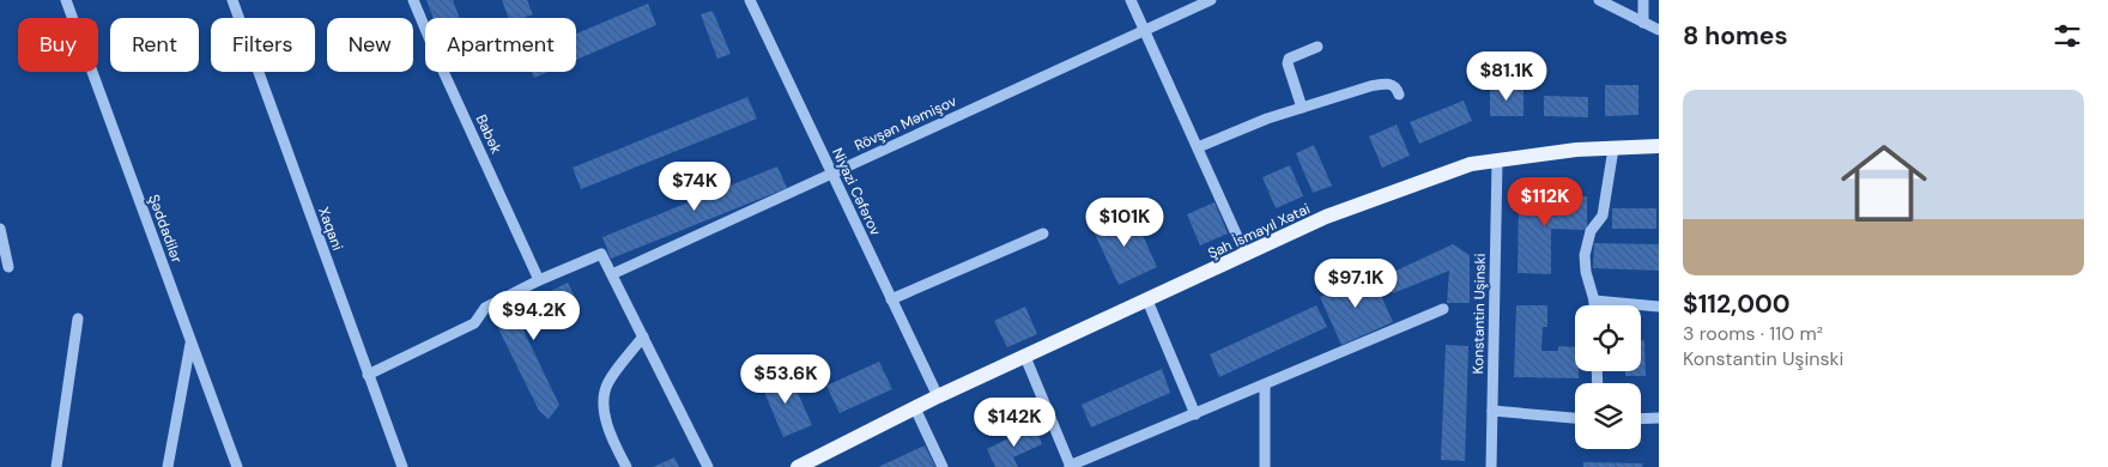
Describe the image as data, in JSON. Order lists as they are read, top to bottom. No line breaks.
{"streets":{"main road":["Şah İsmayıl Xətai"],"street":["Rövşən Məmişov","Babək","Niyazi Cəfərov","Şəddadilər","Xaqani","Konstantin Uşinski"]},"crossings":[["Rövşən Məmişov","Niyazi Cəfərov"],["Niyazi Cəfərov","Şah İsmayıl Xətai"],["Şah İsmayıl Xətai","Konstantin Uşinski"]],"page":{"heading":"8 homes","chip":["Buy","Rent","Filters","New","Apartment"],"price":["$81.1K","$74K","$112K","$101K","$97.1K","$94.2K","$53.6K","$142K"],"list":[{"name":"$112,000","note":"3 rooms · 110 m² · Konstantin Uşinski"}]}}
